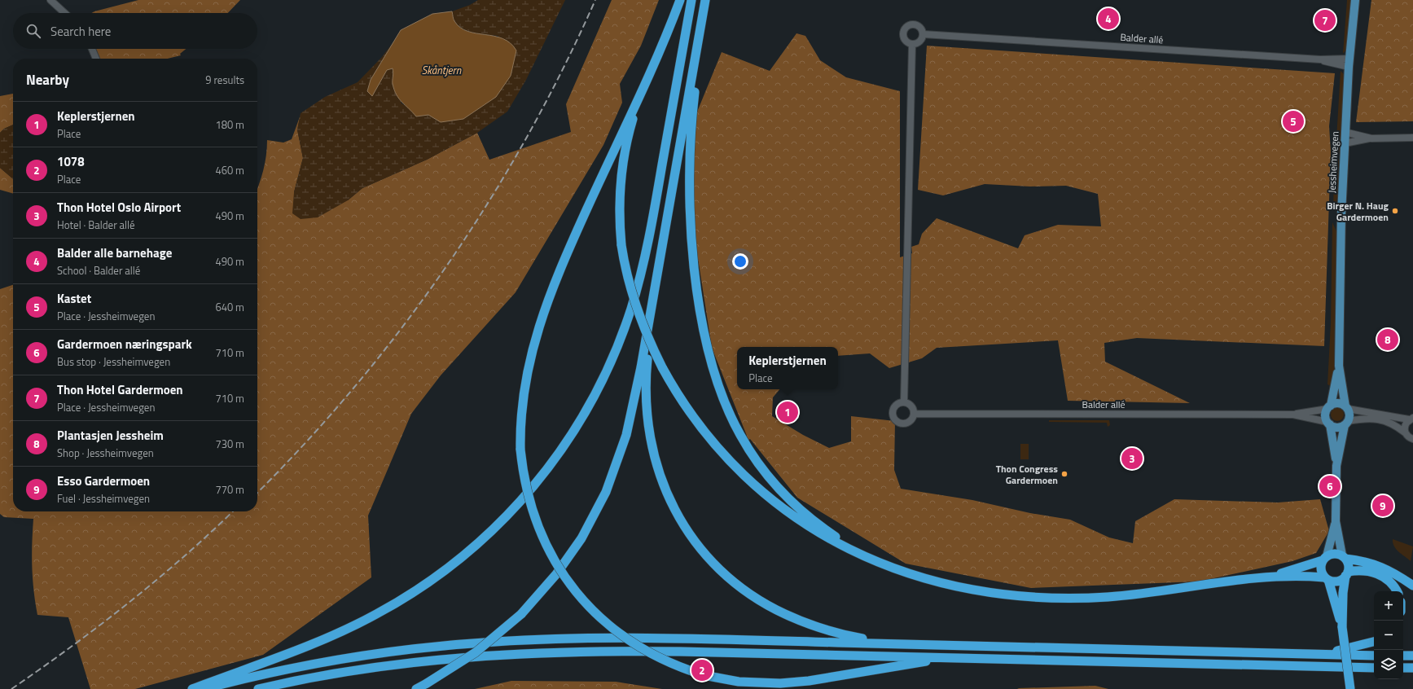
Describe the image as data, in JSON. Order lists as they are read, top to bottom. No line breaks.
{"streets":{"main road":["Jessheimvegen"],"street":["Balder allé"]},"crossings":[["Balder allé","Jessheimvegen"]],"water":["Skåntjern"],"places":["Birger N. Haug Gardermoen","Thon Congress Gardermoen"],"page":{"pins":["4","7","5","8","1","3","6","9","2"],"search":"Search here","heading":["Nearby","9 results"],"list":[{"mark":"1","name":"Keplerstjernen","note":"Place","value":"180 m"},{"mark":"2","name":"1078","note":"Place","value":"460 m"},{"mark":"3","name":"Thon Hotel Oslo Airport","note":"Hotel · Balder allé","value":"490 m"},{"mark":"4","name":"Balder alle barnehage","note":"School · Balder allé","value":"490 m"},{"mark":"5","name":"Kastet","note":"Place · Jessheimvegen","value":"640 m"},{"mark":"6","name":"Gardermoen næringspark","note":"Bus stop · Jessheimvegen","value":"710 m"},{"mark":"7","name":"Thon Hotel Gardermoen","note":"Place · Jessheimvegen","value":"710 m"},{"mark":"8","name":"Plantasjen Jessheim","note":"Shop · Jessheimvegen","value":"730 m"},{"mark":"9","name":"Esso Gardermoen","note":"Fuel · Jessheimvegen","value":"770 m"}],"popup":["Keplerstjernen","Place"],"map_buttons":["+","−"]}}
